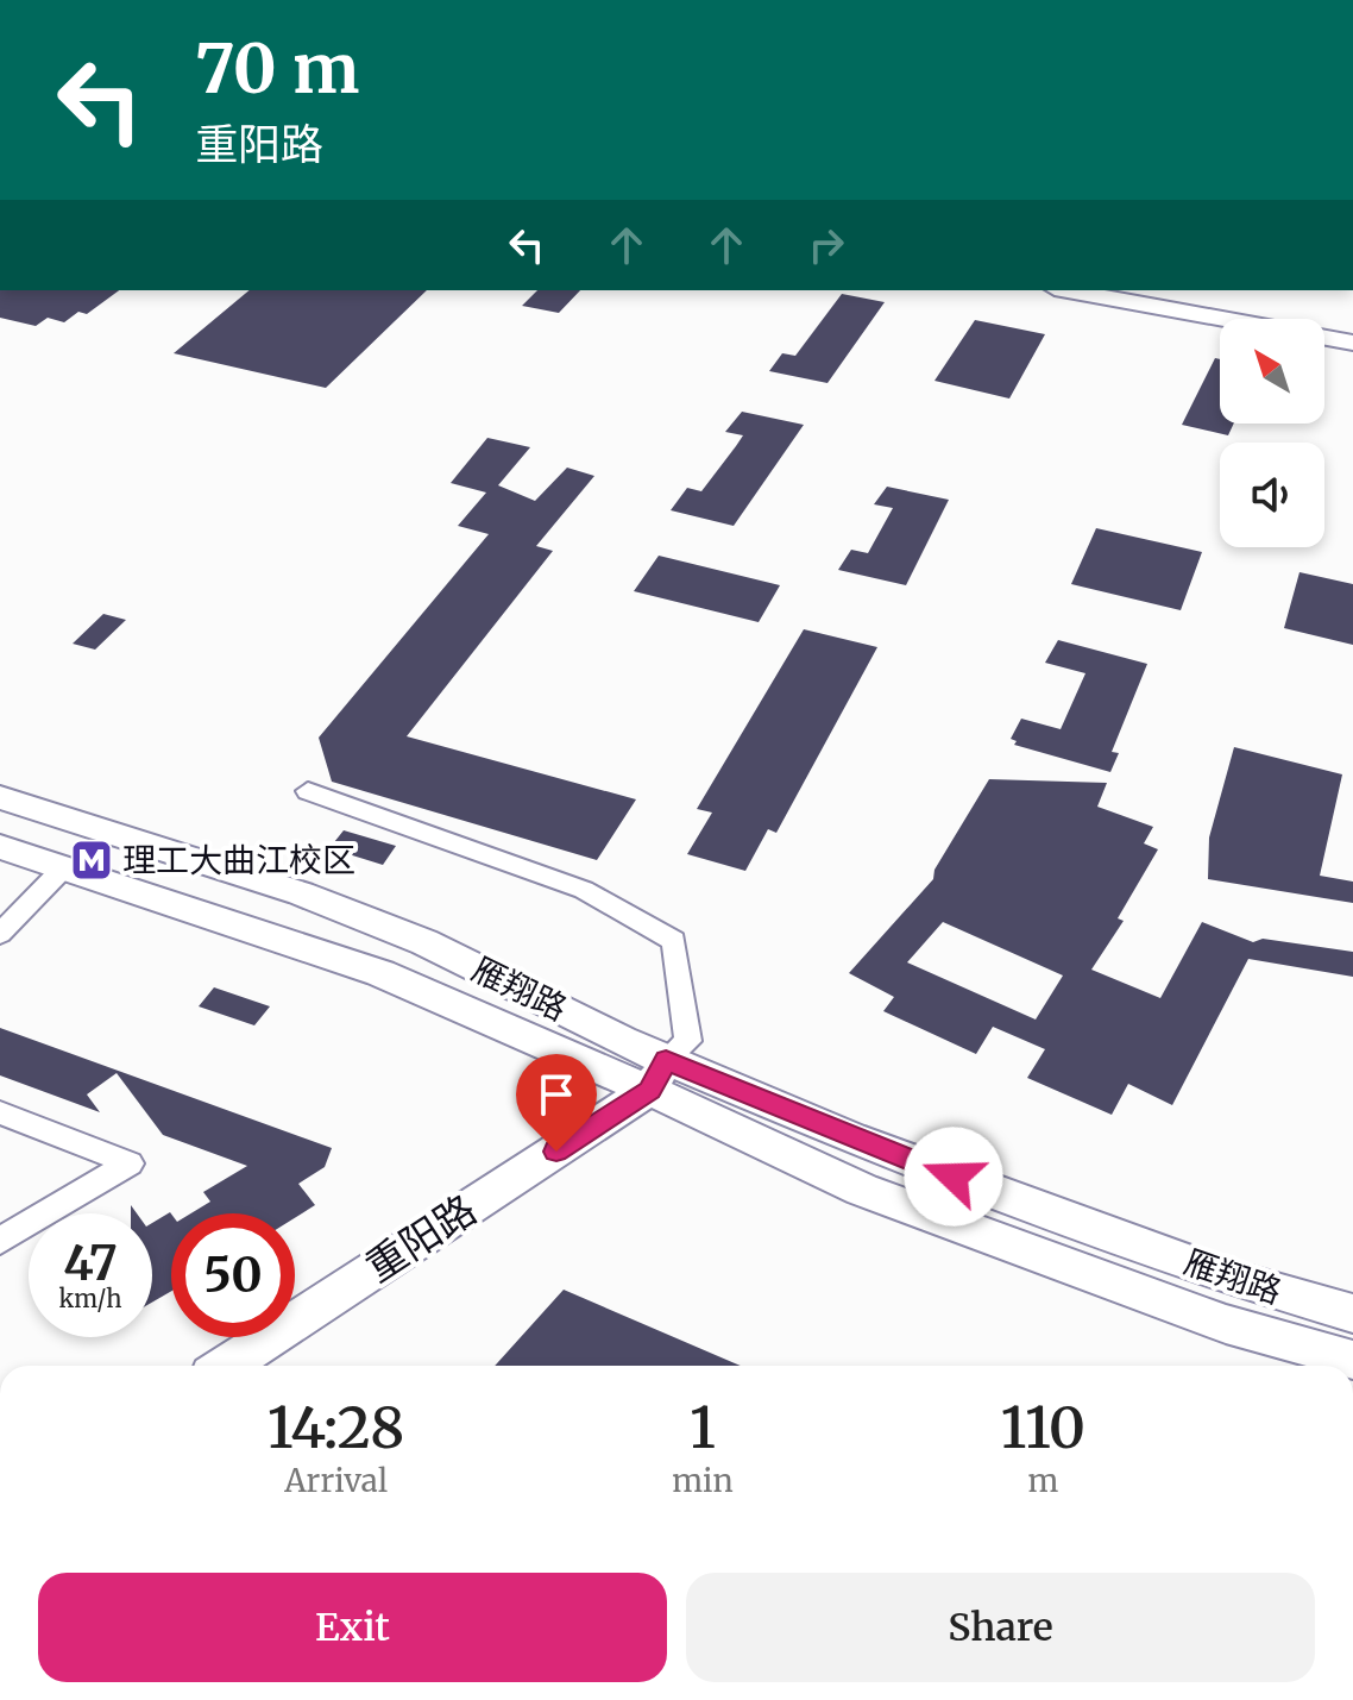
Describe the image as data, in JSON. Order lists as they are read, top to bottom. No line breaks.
{"streets":{"main road":["雁翔路","重阳路"]},"crossings":[["雁翔路","重阳路"]],"places":{"metro station":["理工大曲江校区"]},"north":"top left","page":{"turn":["70 m","重阳路"],"speed":"47 km/h","limit":"50","eta":["14:28","Arrival","1","min","110","m"],"buttons":["Exit","Share"]}}
